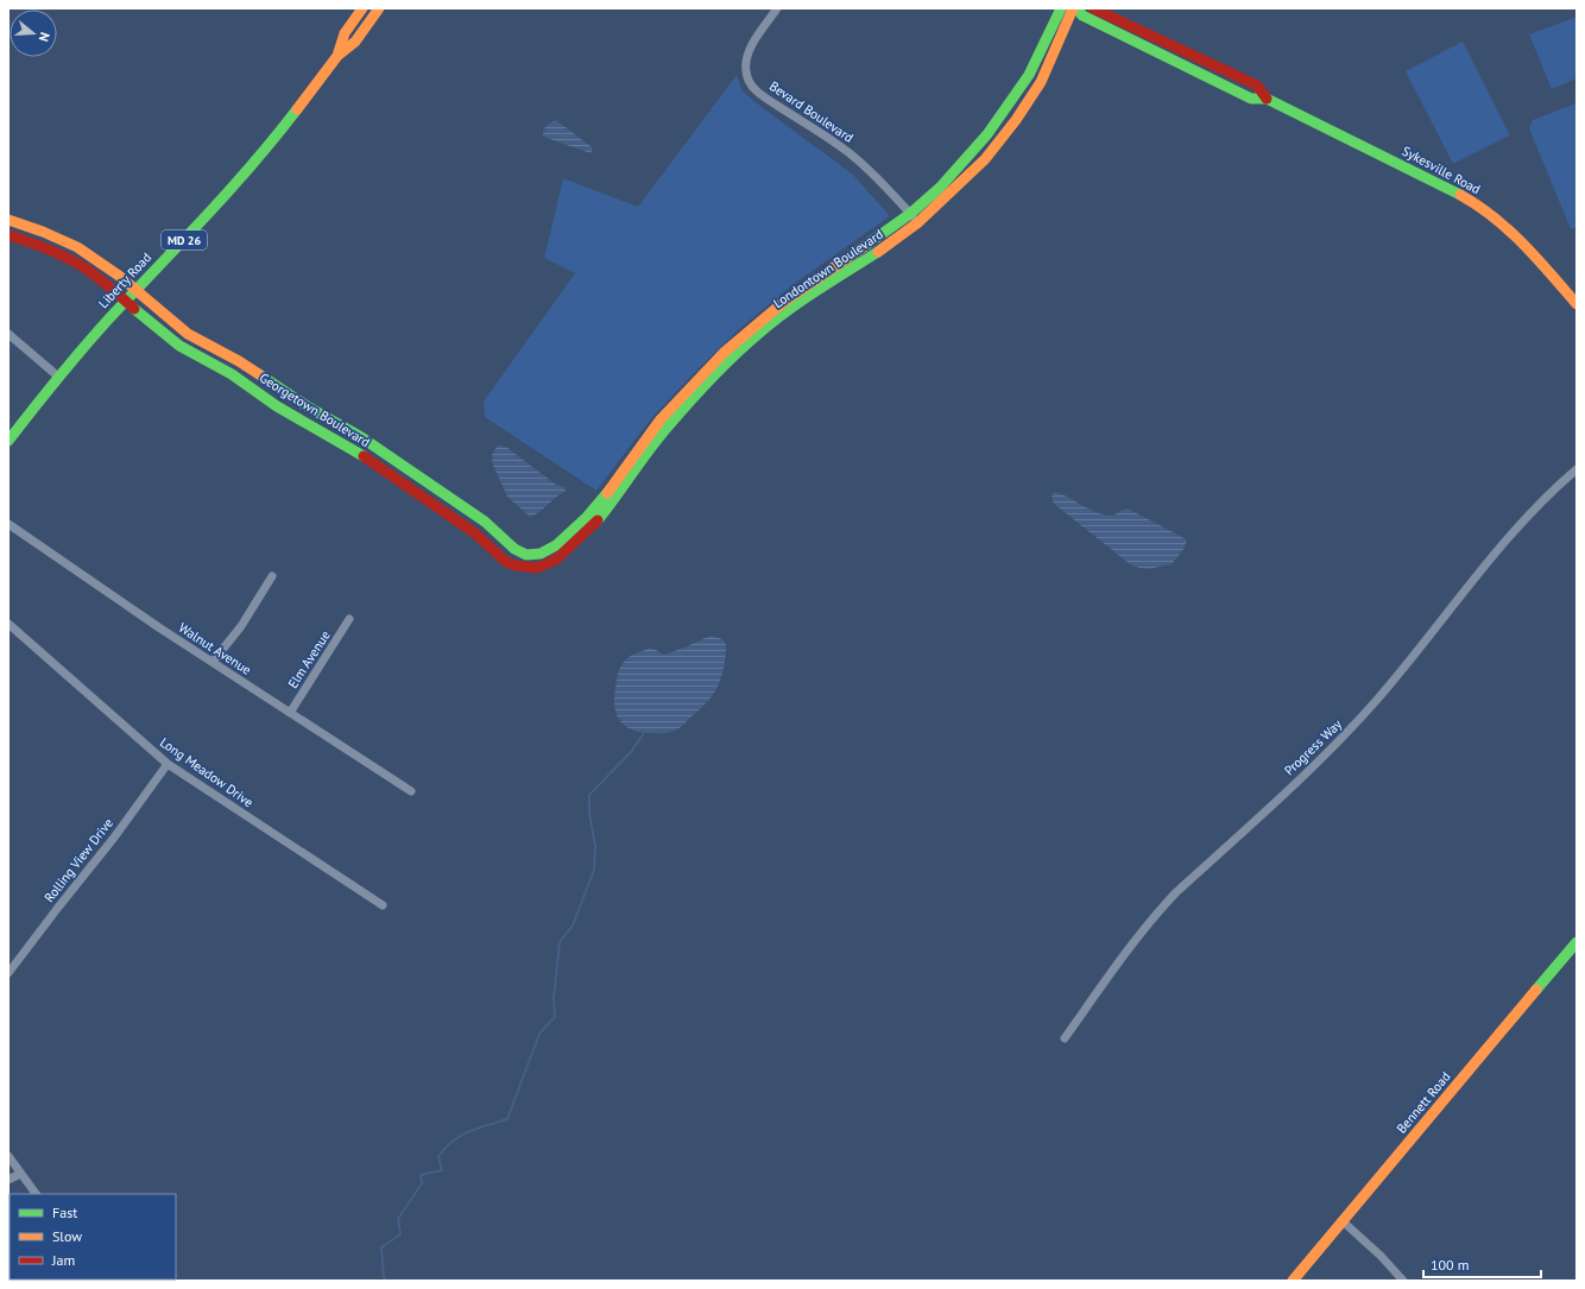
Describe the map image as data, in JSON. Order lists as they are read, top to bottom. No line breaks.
{"streets":{"street":["Bevard Boulevard","Sykesville Road","MD 26","Londontown Boulevard","Liberty Road","Georgetown Boulevard","Walnut Avenue","Elm Avenue","Progress Way","Long Meadow Drive","Rolling View Drive","Bennett Road"]},"crossings":[["Bevard Boulevard","Londontown Boulevard"],["Londontown Boulevard","Georgetown Boulevard"],["Liberty Road","Georgetown Boulevard"],["Walnut Avenue","Elm Avenue"],["Long Meadow Drive","Rolling View Drive"]],"legend":["Fast","Slow","Jam"],"scale_bar":"100 m","north":"right"}
